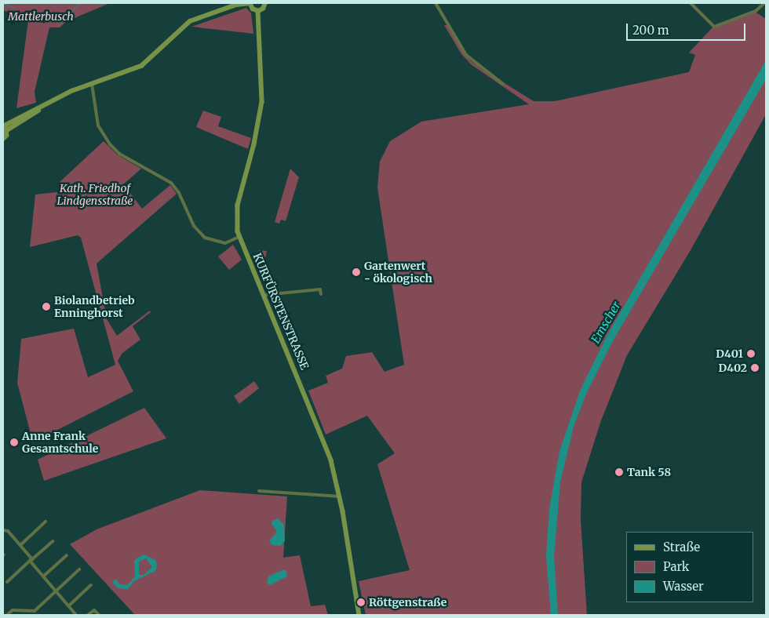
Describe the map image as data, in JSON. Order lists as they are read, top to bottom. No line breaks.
{"streets":{"main road":["KURFÜRSTENSTRASSE"]},"water":["Emscher"],"parks":["Mattlerbusch","Kath. Friedhof Lindgensstraße"],"places":["Gartenwert - ökologisch","Biolandbetrieb Enninghorst","D401","D402","Anne Frank Gesamtschule","Tank 58","Röttgenstraße"],"legend":["Straße","Park","Wasser"],"scale_bar":"200 m"}
